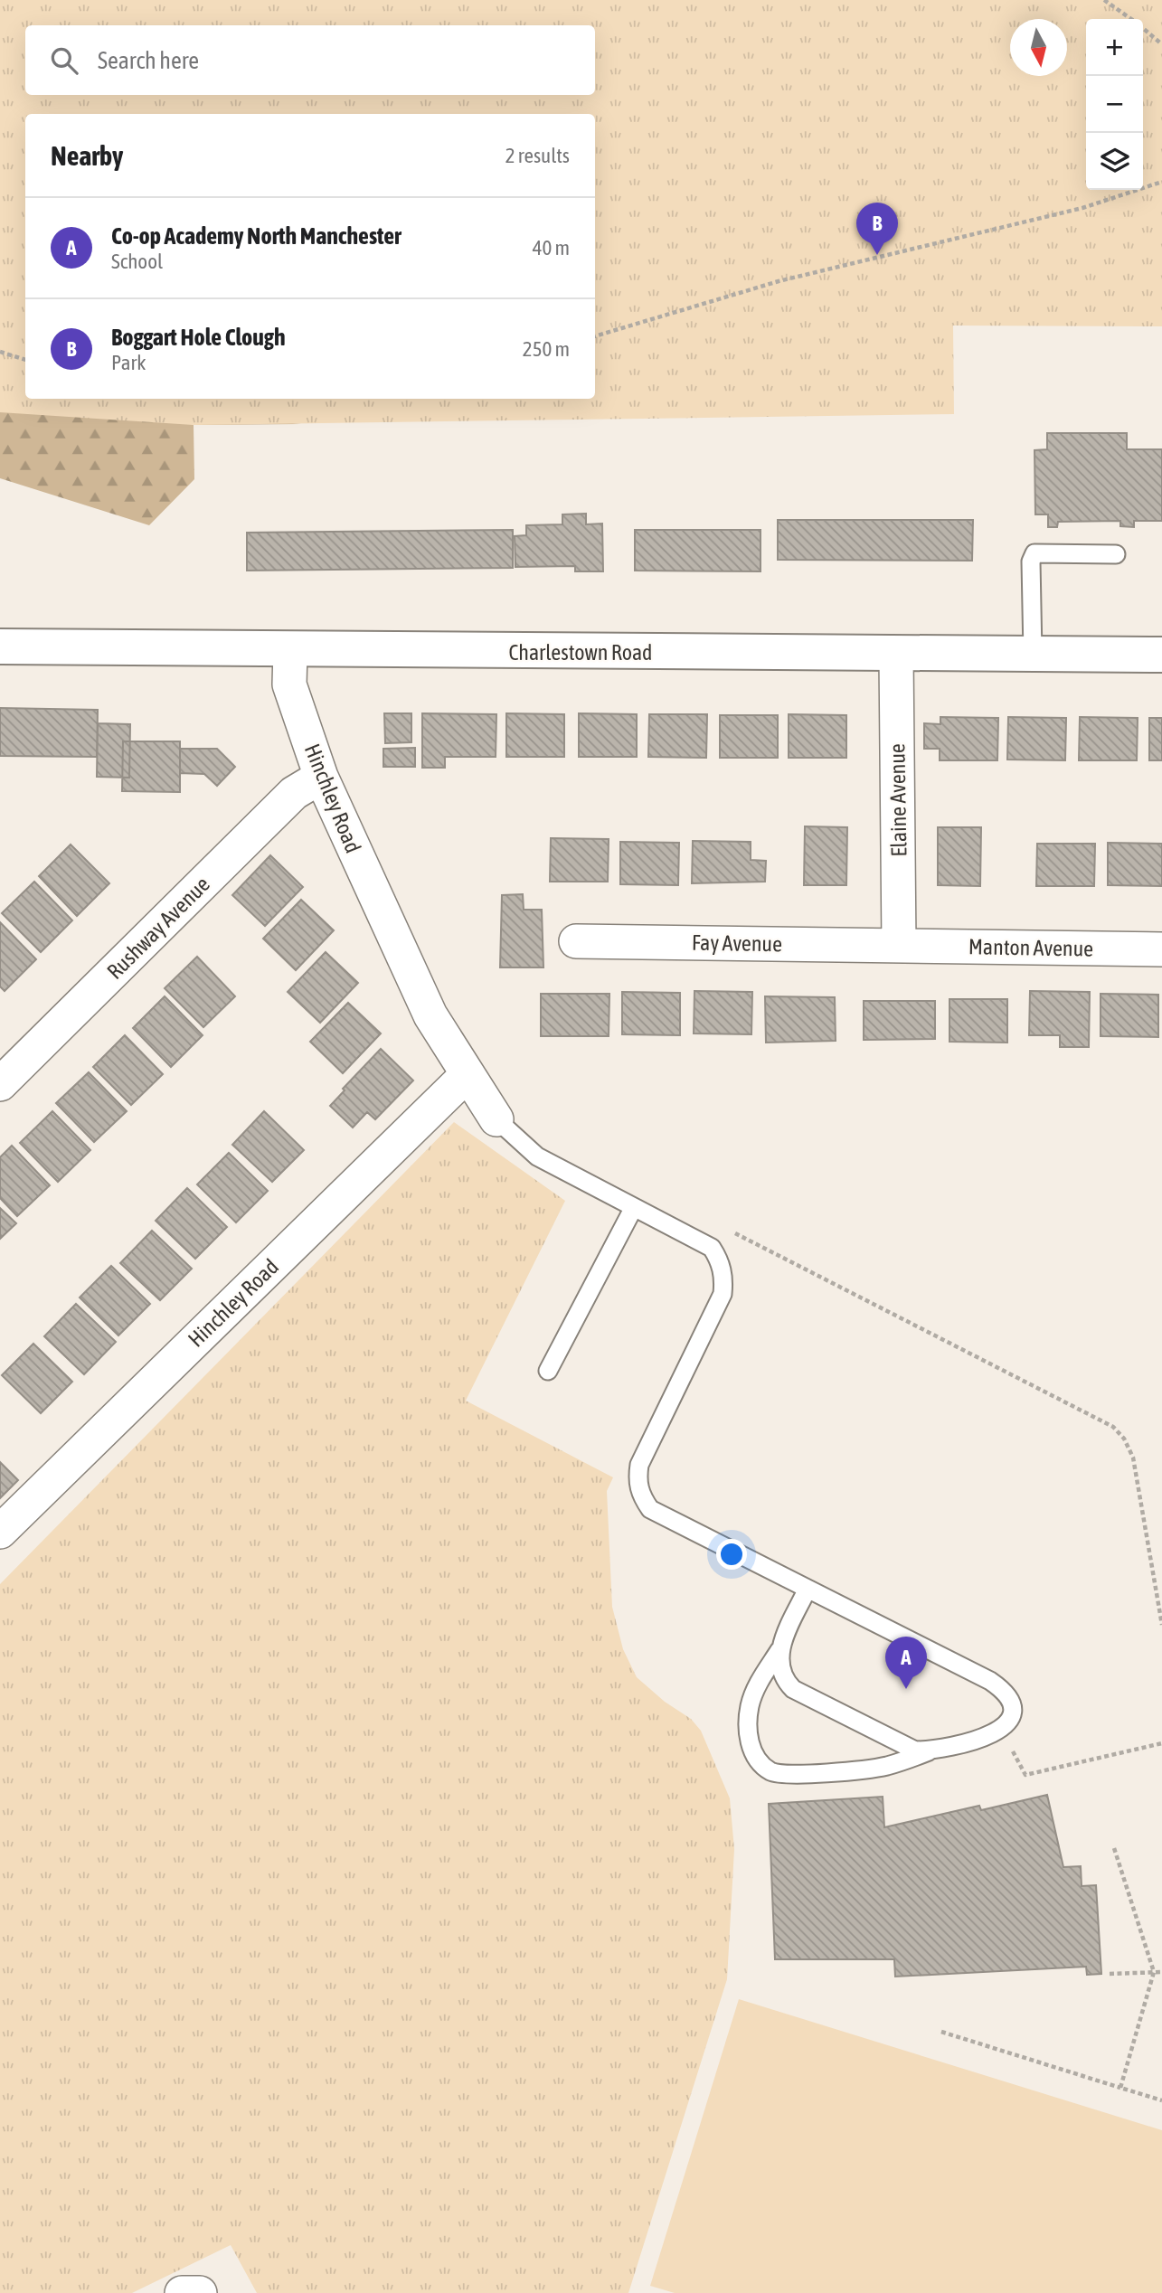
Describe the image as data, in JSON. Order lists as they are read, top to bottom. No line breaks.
{"streets":{"street":["Charlestown Road","Hinchley Road","Elaine Avenue","Rushway Avenue","Fay Avenue","Manton Avenue"]},"crossings":[["Charlestown Road","Hinchley Road"],["Charlestown Road","Elaine Avenue"],["Hinchley Road","Rushway Avenue"],["Elaine Avenue","Fay Avenue"],["Elaine Avenue","Manton Avenue"],["Fay Avenue","Manton Avenue"]],"north":"bottom","page":{"map_buttons":["+","−"],"search":"Search here","heading":["Nearby","2 results"],"list":[{"mark":"A","name":"Co-op Academy North Manchester","note":"School","value":"40 m"},{"mark":"B","name":"Boggart Hole Clough","note":"Park","value":"250 m"}],"pins":["B","A"]}}
